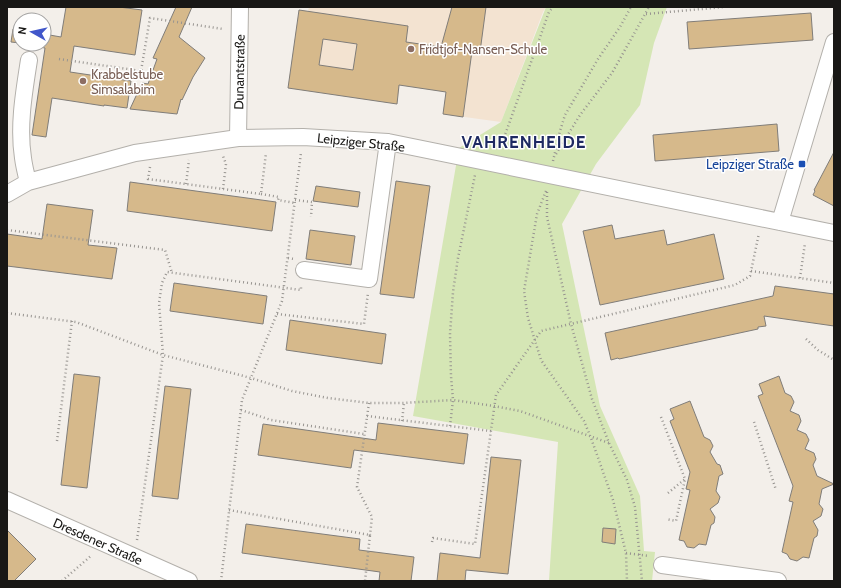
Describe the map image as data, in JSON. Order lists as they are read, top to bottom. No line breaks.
{"streets":{"street":["Dunantstraße","Leipziger Straße","Dresdener Straße"]},"crossings":[["Dunantstraße","Leipziger Straße"]],"districts":["VAHRENHEIDE"],"places":{"other":["Fridtjof-Nansen-Schule","Krabbelstube Simsalabim"],"transit":["Leipziger Straße"]},"north":"left"}
